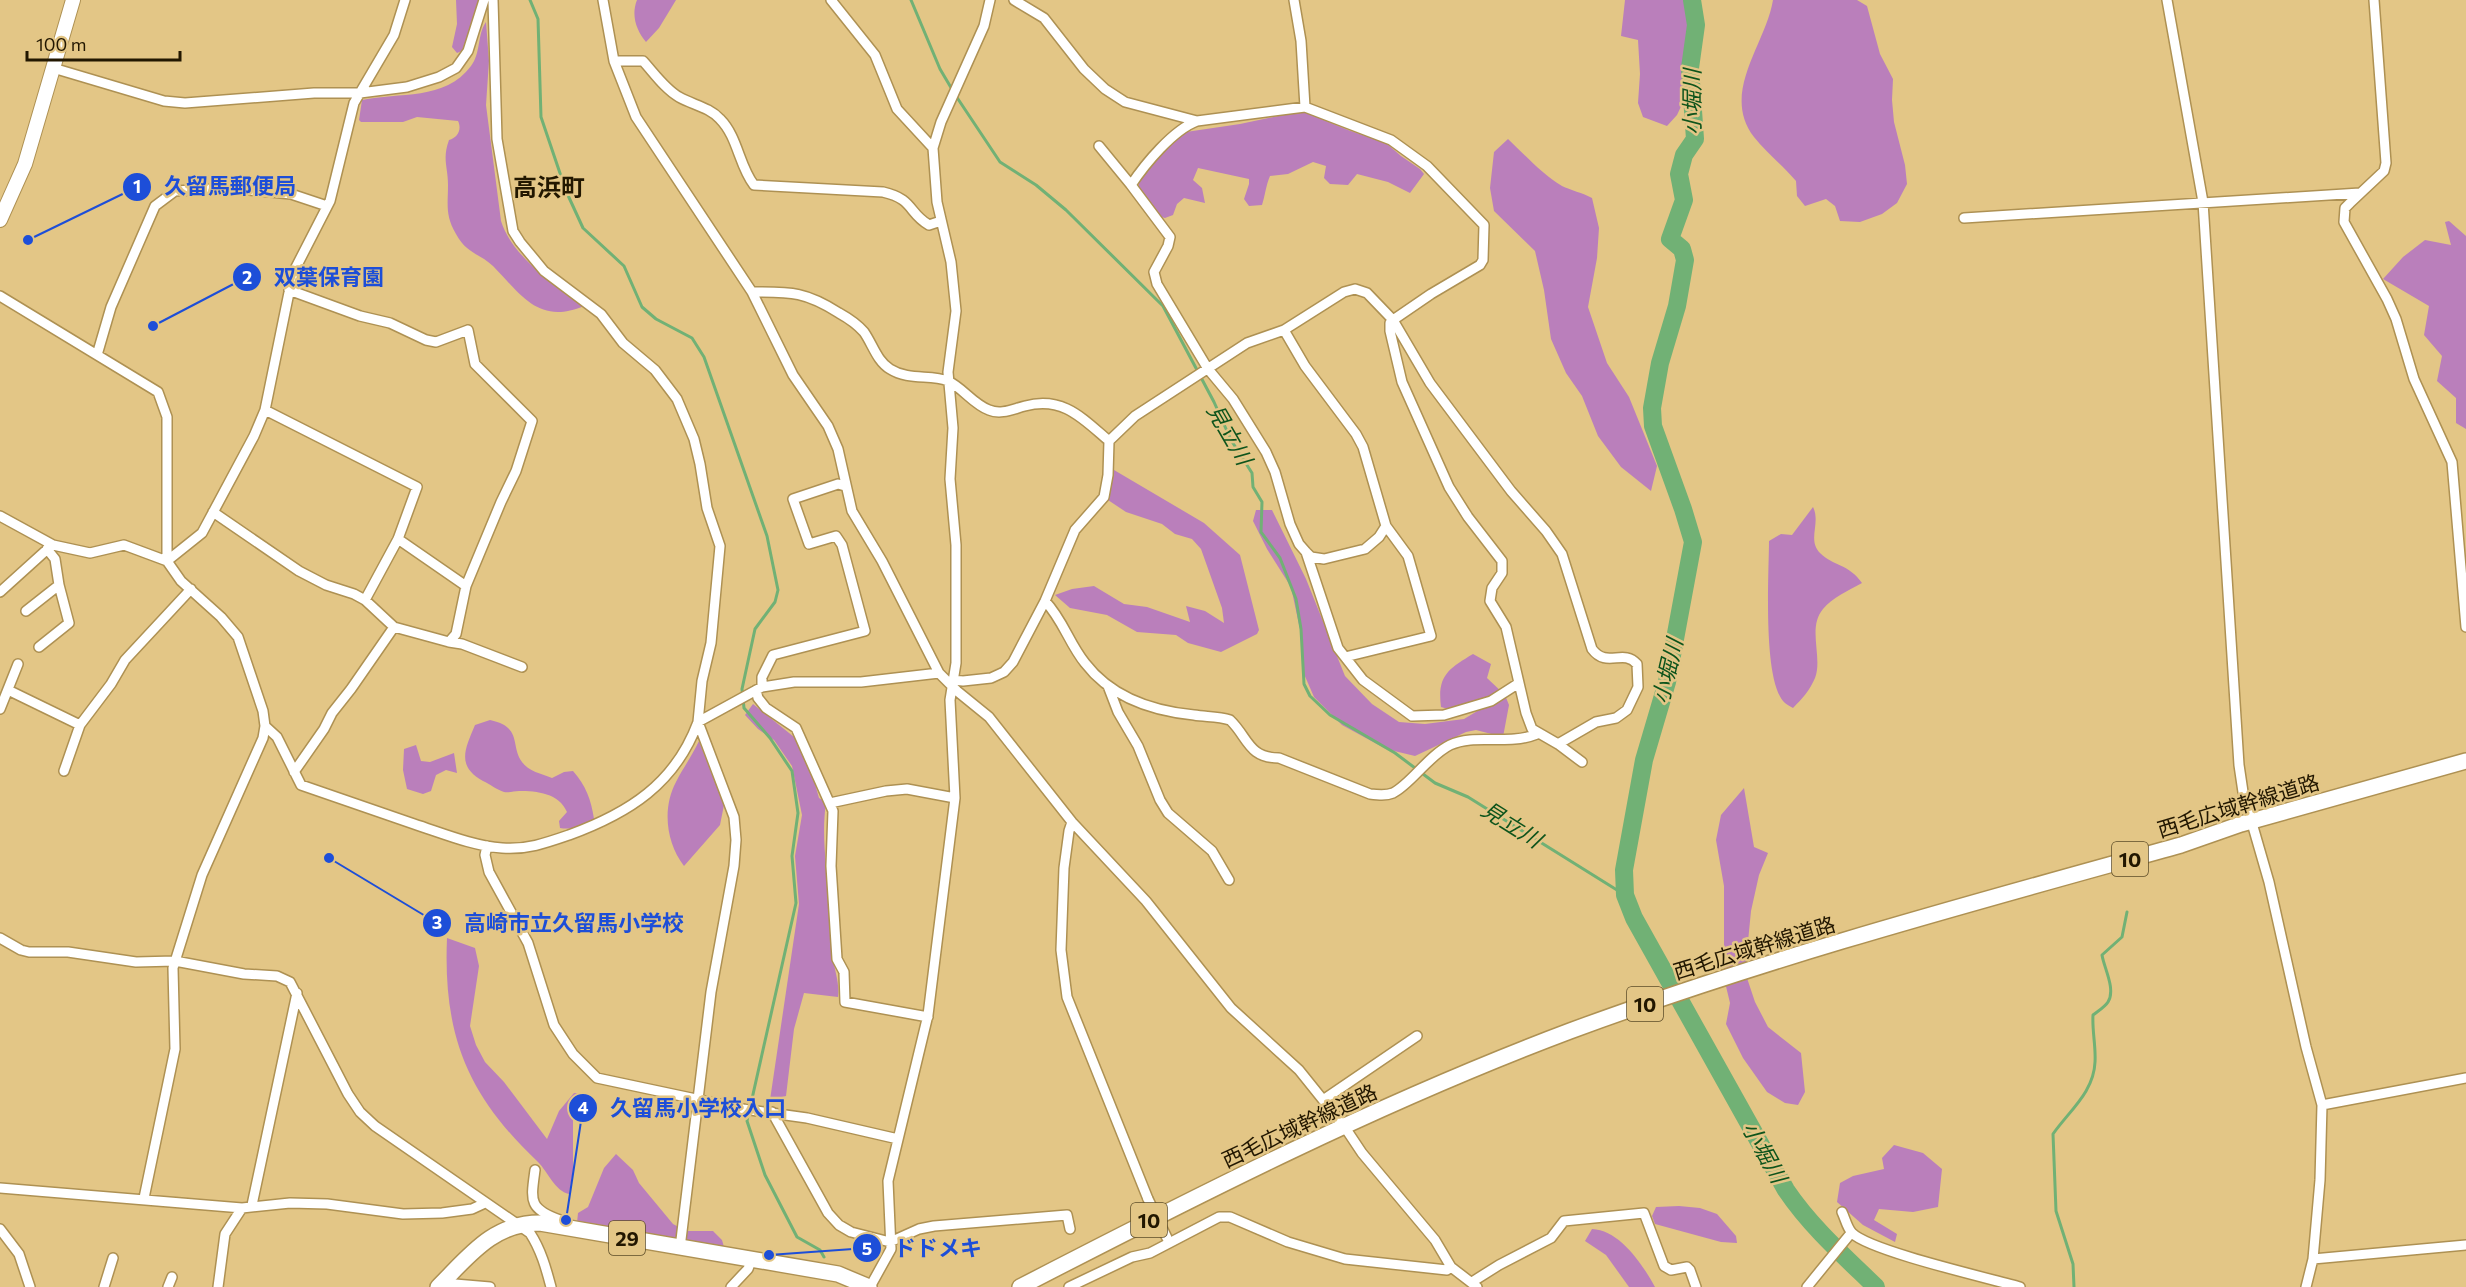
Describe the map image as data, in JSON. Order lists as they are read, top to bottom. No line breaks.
{"streets":{"main road":["西毛広域幹線道路","10","29"]},"districts":["高浜町"],"water":["小堀川","見立川"],"places":["久留馬郵便局","双葉保育園","高崎市立久留馬小学校","久留馬小学校入口","ドドメキ"],"scale_bar":"100 m"}
